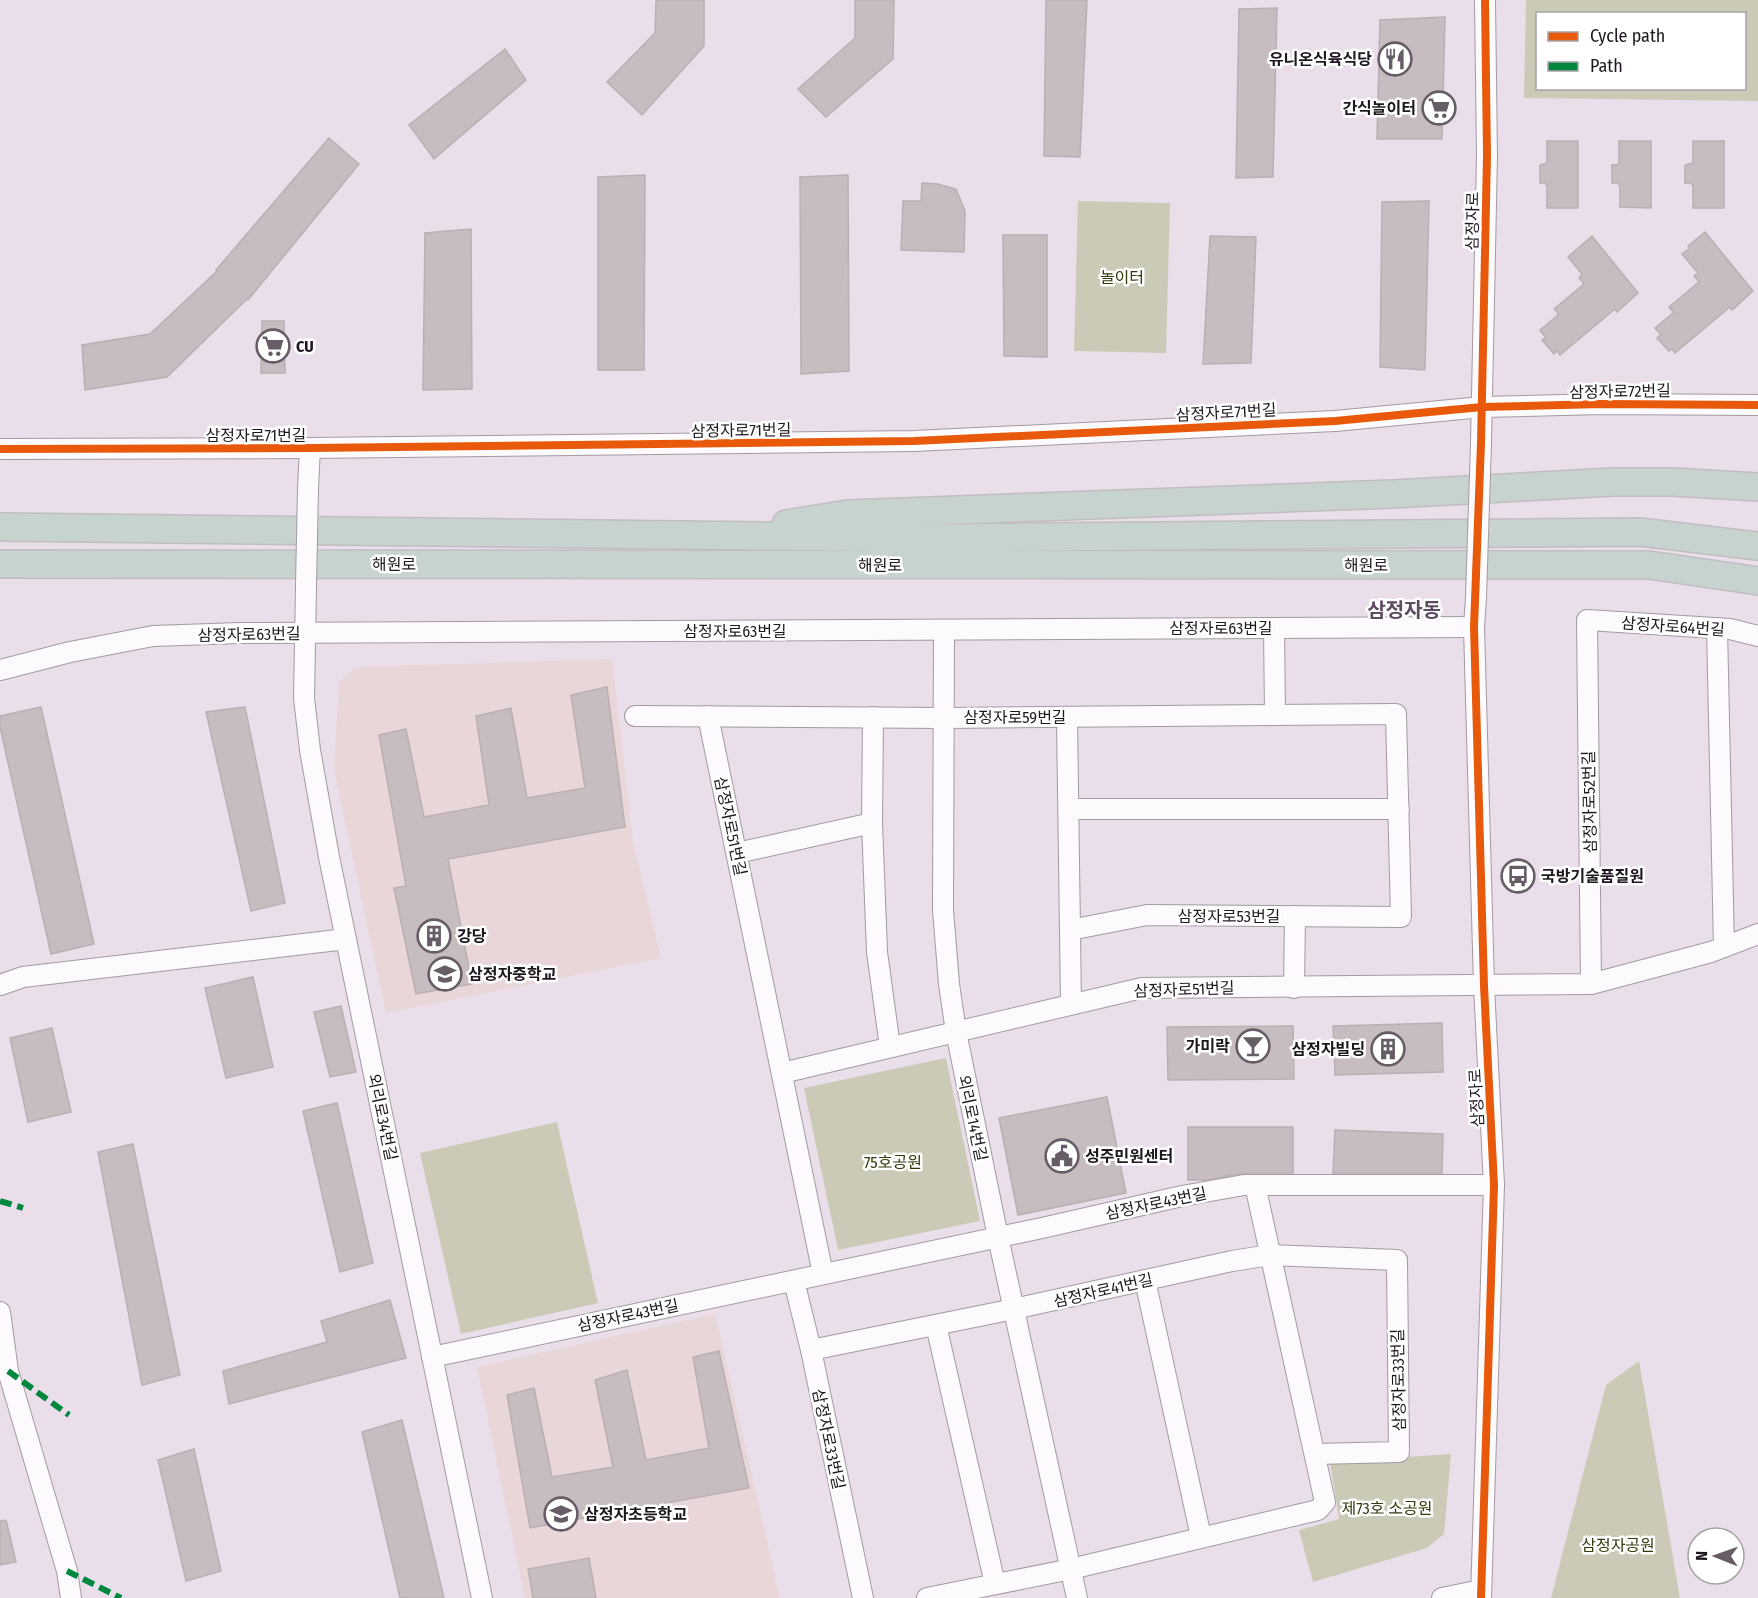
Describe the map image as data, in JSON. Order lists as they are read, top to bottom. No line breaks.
{"streets":{"highway":["해원로"],"street":["삼정자로","삼정자로72번길","삼정자로71번길","삼정자로64번길","삼정자로63번길","삼정자로59번길","삼정자로52번길","삼정자로51번길","삼정자로53번길","외리로34번길","외리로14번길","삼정자로43번길","삼정자로41번길","삼정자로33번길"]},"crossings":[["삼정자로","삼정자로72번길"],["삼정자로","삼정자로71번길"],["삼정자로","삼정자로63번길"],["삼정자로","삼정자로51번길"],["삼정자로","삼정자로43번길"],["삼정자로72번길","삼정자로71번길"],["삼정자로71번길","외리로34번길"],["삼정자로64번길","삼정자로52번길"],["삼정자로63번길","외리로34번길"],["삼정자로63번길","외리로14번길"],["삼정자로59번길","삼정자로51번길"],["삼정자로59번길","삼정자로53번길"],["삼정자로59번길","외리로14번길"],["삼정자로51번길","외리로14번길"],["외리로34번길","삼정자로43번길"],["외리로14번길","삼정자로43번길"],["외리로14번길","삼정자로41번길"],["삼정자로43번길","삼정자로33번길"],["삼정자로41번길","삼정자로33번길"]],"districts":["삼정자동"],"parks":["놀이터","75호공원","제73호 소공원","삼정자공원"],"places":{"restaurant":["유니온식육식당"],"supermarket":["간식놀이터","CU"],"bus stop":["국방기술품질원"],"building":["강당","삼정자빌딩"],"school or university":["삼정자중학교","삼정자초등학교"],"bar":["가미락"],"public building":["성주민원센터"]},"legend":["Cycle path","Path"],"north":"left"}
